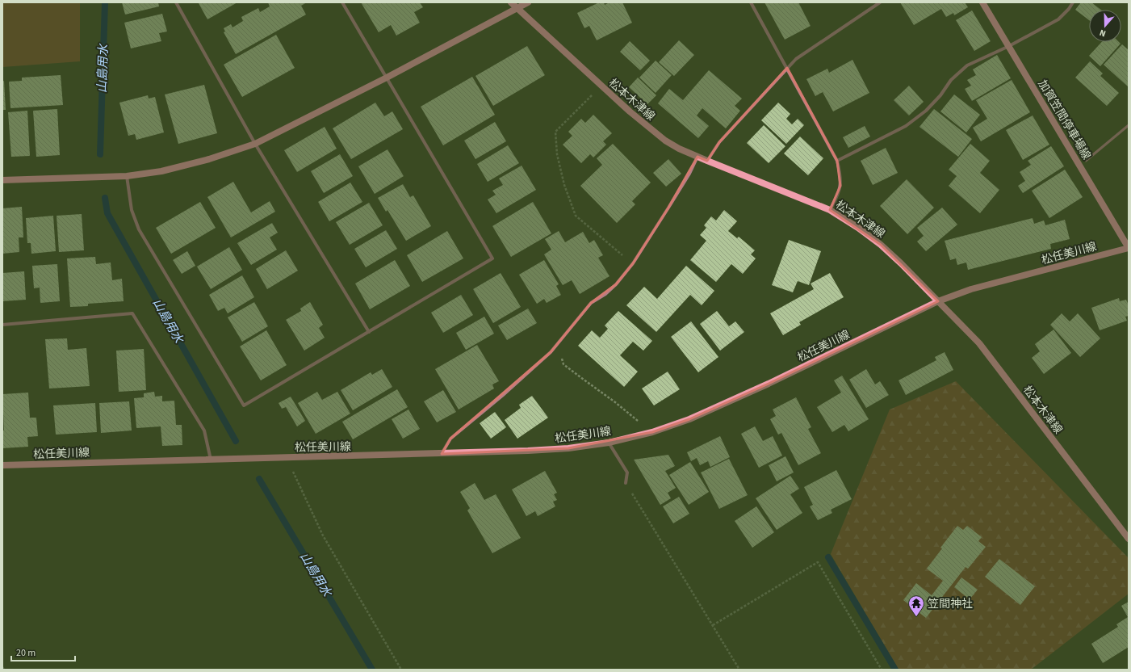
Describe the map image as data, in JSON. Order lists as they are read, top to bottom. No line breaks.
{"streets":{"main road":["松本木津線","加賀笠間停車場線","松任美川線"]},"crossings":[["松本木津線","松任美川線"],["加賀笠間停車場線","松任美川線"]],"water":["山島用水"],"places":{"temple":["笠間神社"]},"scale_bar":"20 m","north":"bottom"}
